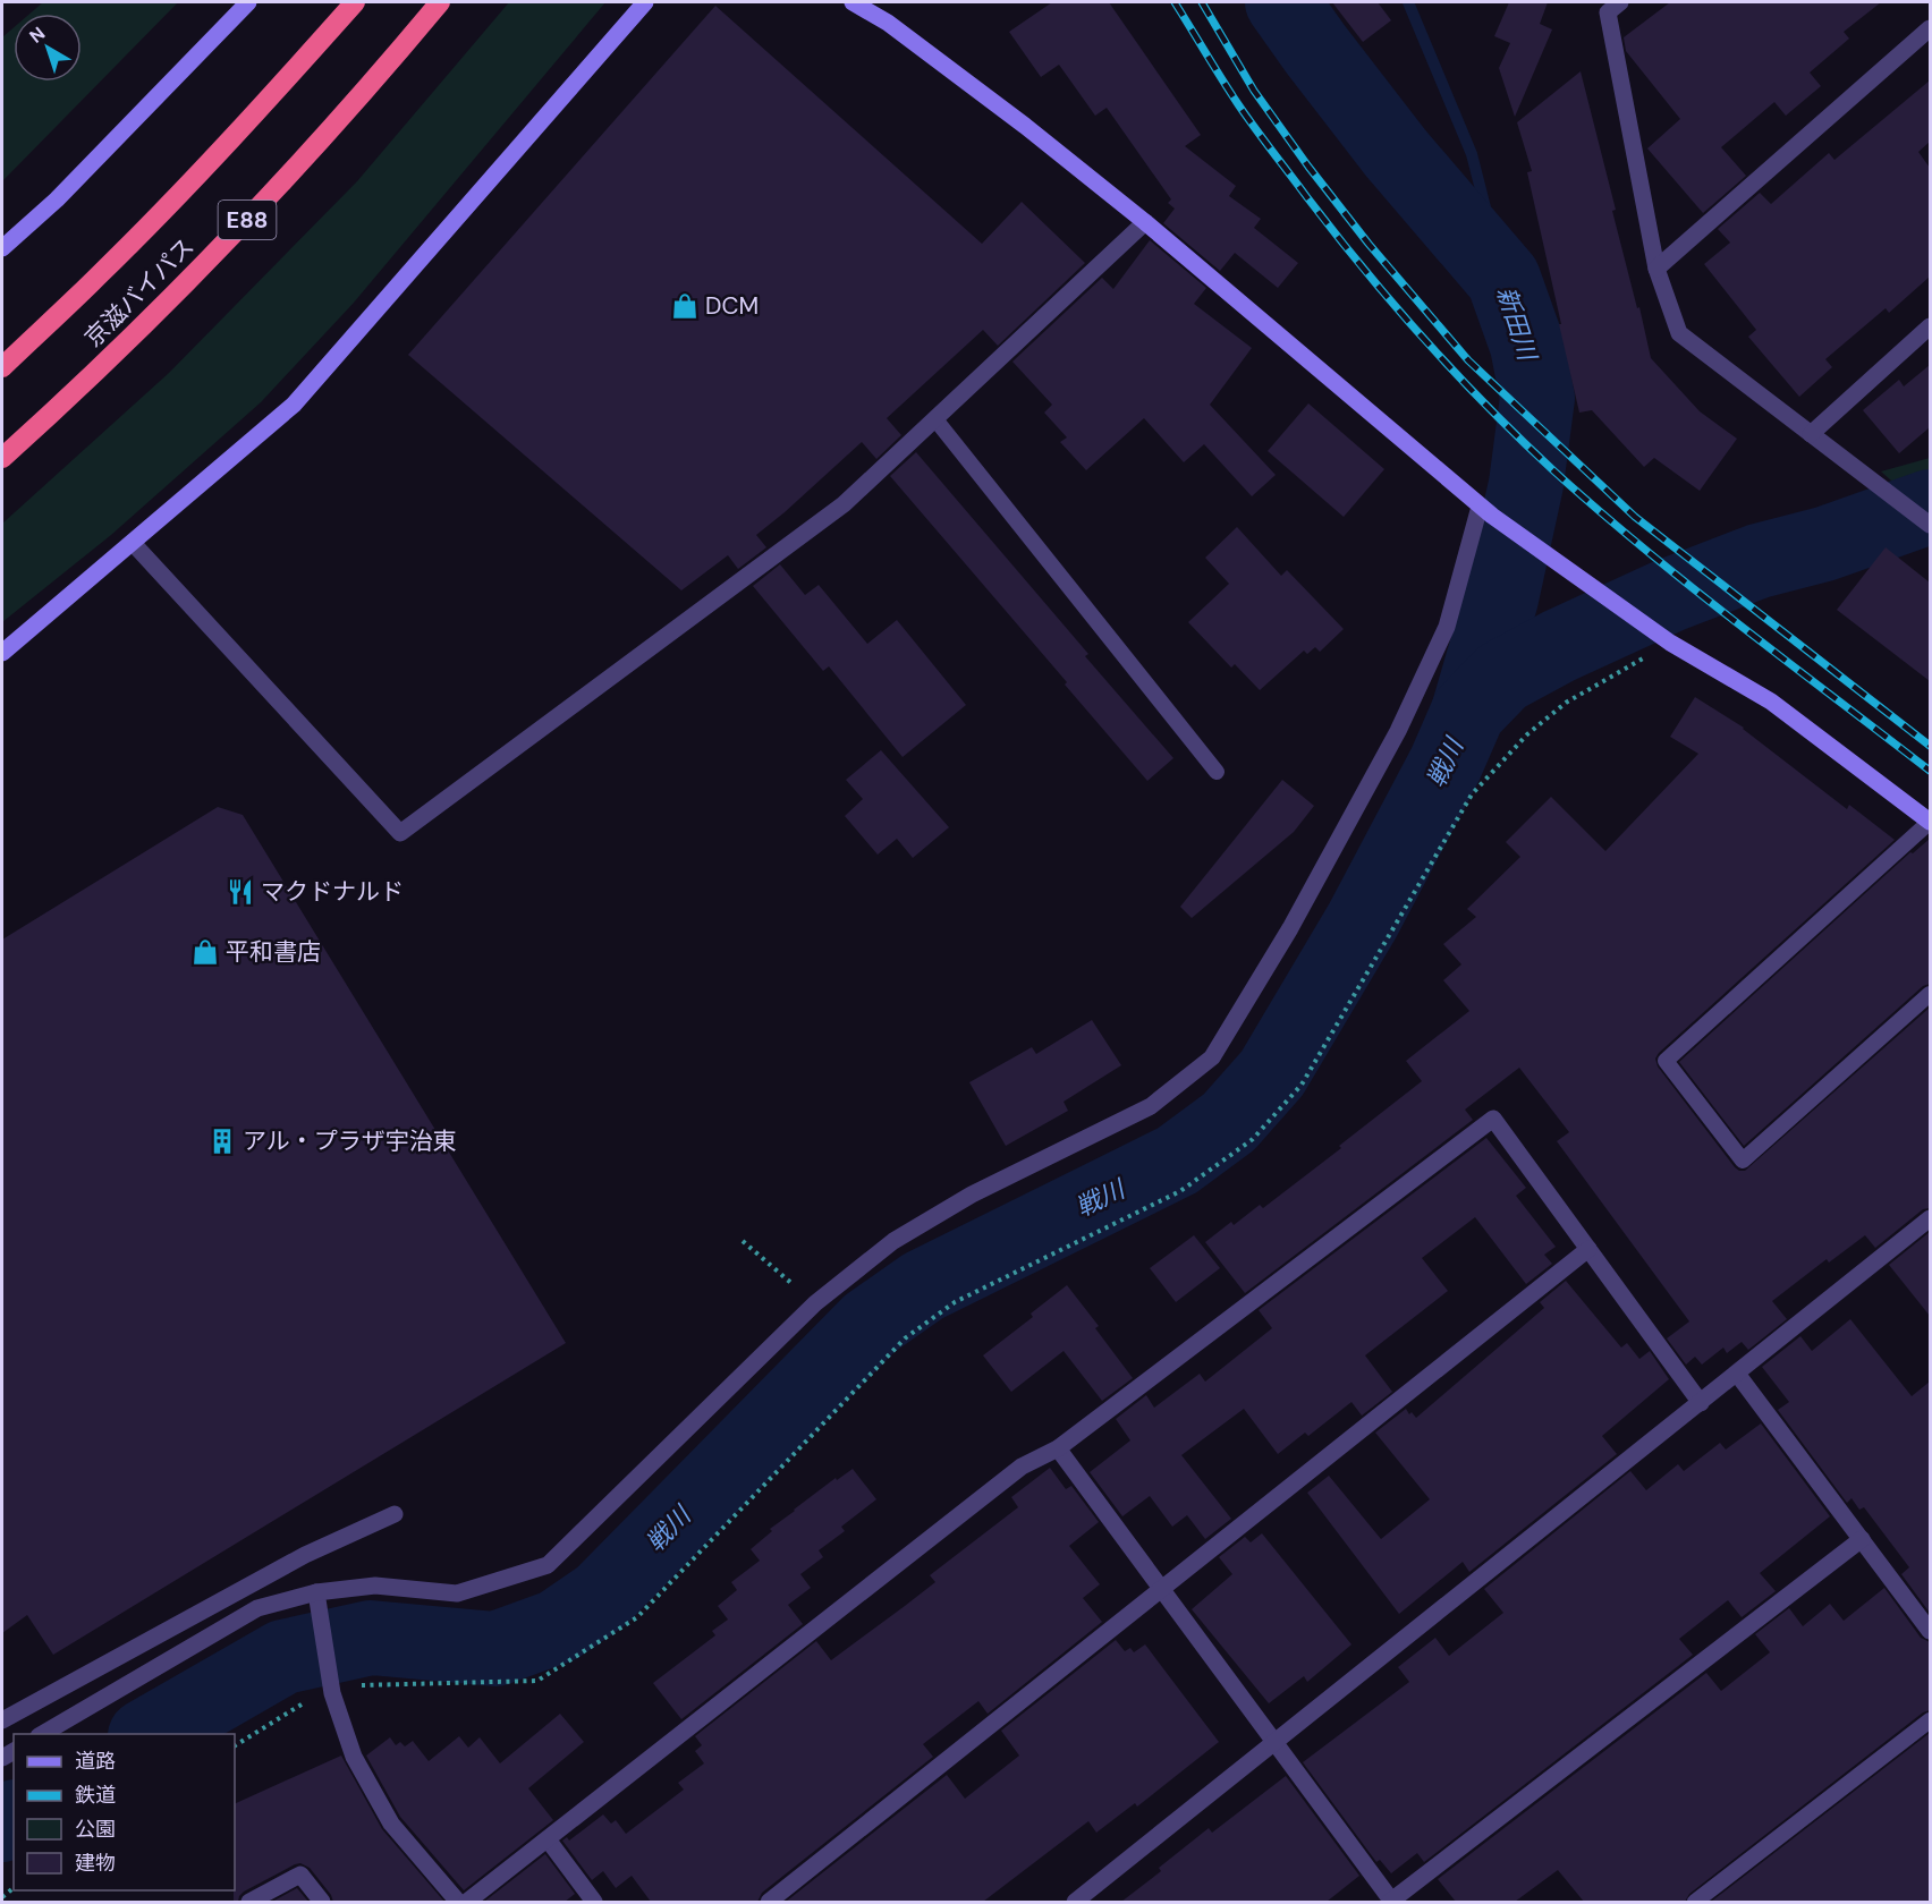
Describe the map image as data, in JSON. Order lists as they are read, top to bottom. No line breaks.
{"streets":{"highway":["E88","京滋バイパス"]},"water":["新田川","戦川"],"places":{"shop":["DCM","平和書店"],"restaurant":["マクドナルド"],"building":["アル・プラザ宇治東"]},"legend":["道路","鉄道","公園","建物"],"north":"top left"}
